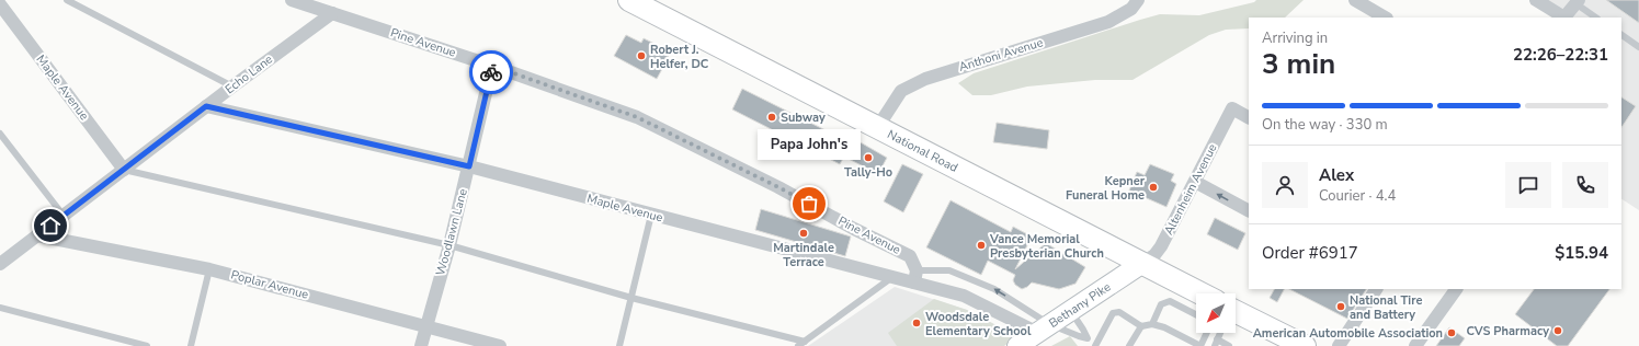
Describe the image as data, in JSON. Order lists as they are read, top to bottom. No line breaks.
{"streets":{"main road":["National Road","Bethany Pike"],"street":["Pine Avenue","Anthoni Avenue","Echo Lane","Maple Avenue","Altenheim Avenue","Woodlawn Lane","Poplar Avenue"]},"crossings":[["Pine Avenue","Echo Lane"],["Pine Avenue","Maple Avenue"],["Pine Avenue","Woodlawn Lane"],["Anthoni Avenue","National Road"],["Echo Lane","Maple Avenue"],["Echo Lane","Poplar Avenue"],["Maple Avenue","Woodlawn Lane"],["Maple Avenue","Bethany Pike"],["National Road","Altenheim Avenue"],["National Road","Bethany Pike"],["Altenheim Avenue","Bethany Pike"],["Woodlawn Lane","Poplar Avenue"]],"places":["Robert J. Helfer, DC","Subway","Tally-Ho","Kepner Funeral Home","Papa John's","Martindale Terrace","Vance Memorial Presbyterian Church","National Tire and Battery","Woodsdale Elementary School","CVS Pharmacy","American Automobile Association"],"north":"bottom left","page":{"heading":["3 min","Arriving in","22:26–22:31"],"panel":["Alex","Courier · 4.4","Order #6917","$15.94"],"bar":"On the way · 330 m","bubble":"Papa John's"}}
